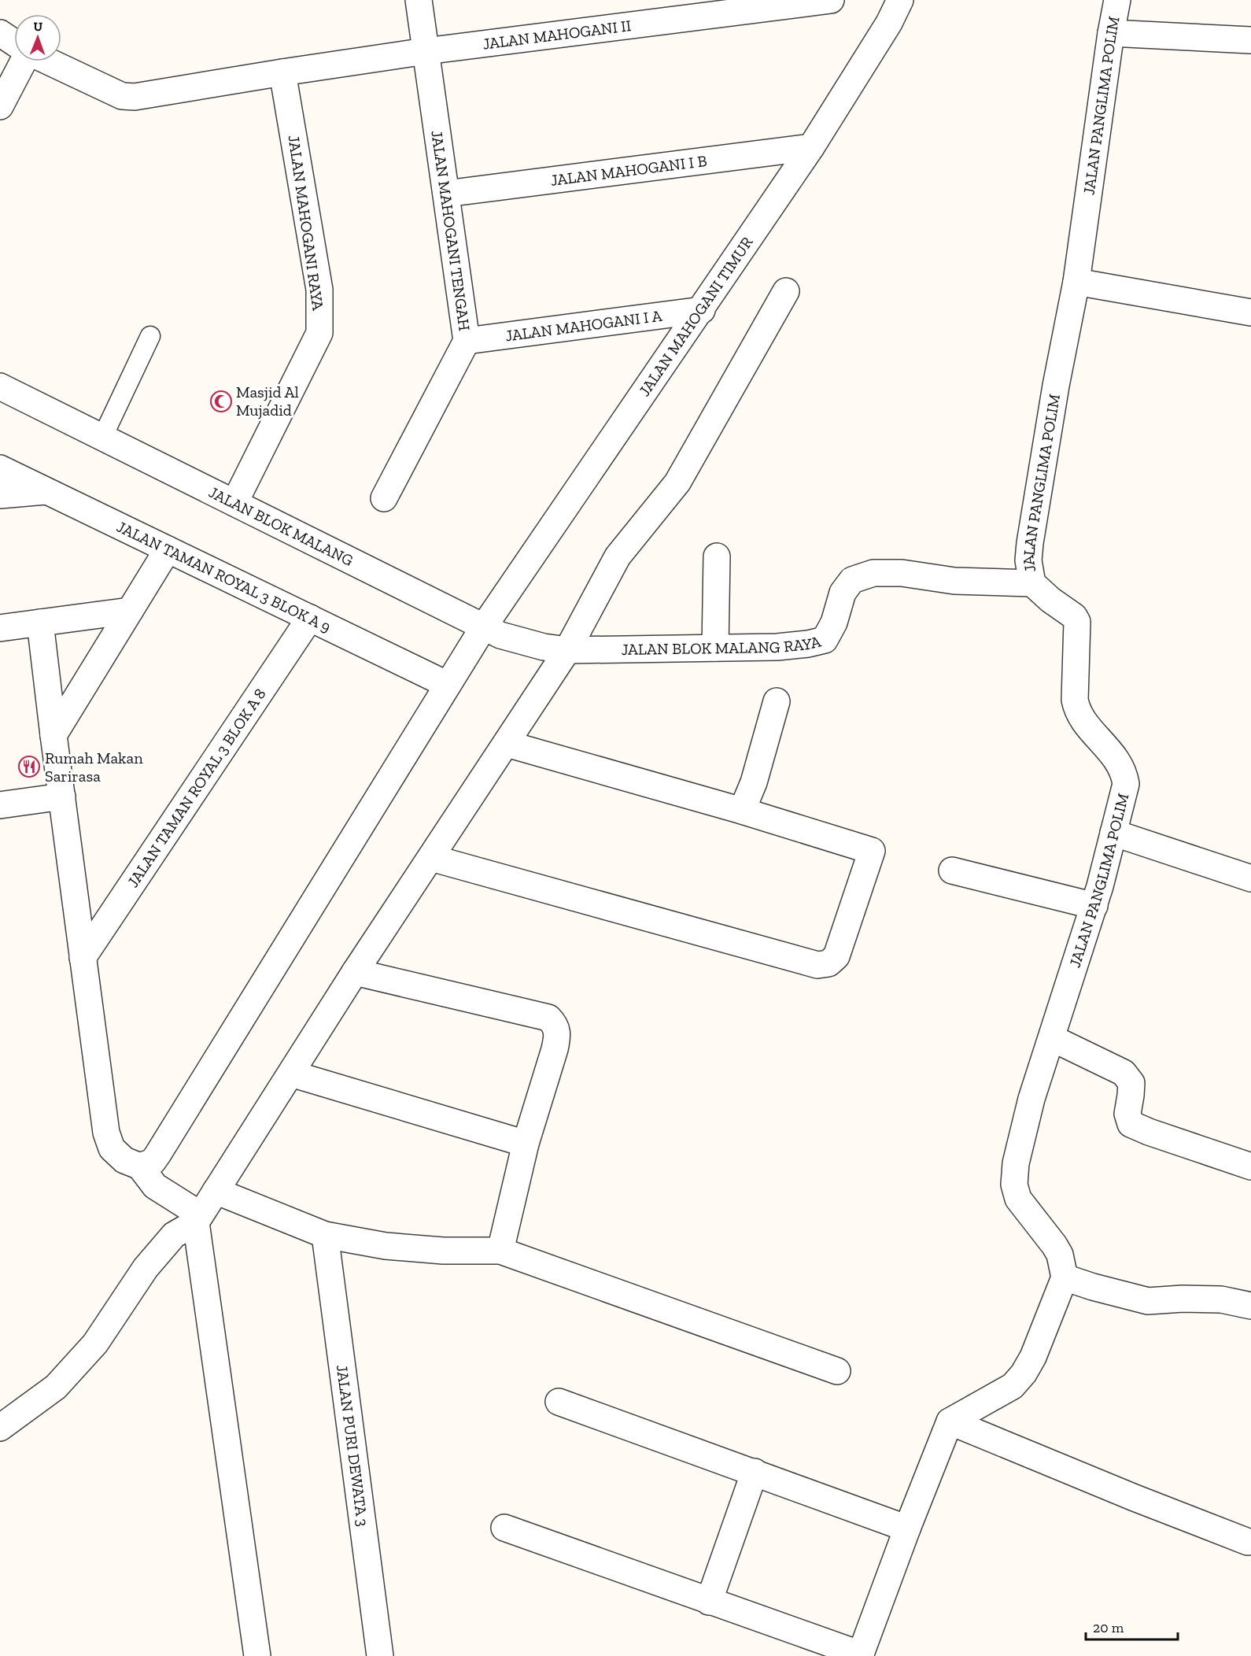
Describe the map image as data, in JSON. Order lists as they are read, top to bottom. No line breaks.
{"streets":{"street":["JALAN MAHOGANI II","JALAN PANGLIMA POLIM","JALAN MAHOGANI I B","JALAN MAHOGANI RAYA","JALAN MAHOGANI TENGAH","JALAN MAHOGANI TIMUR","JALAN MAHOGANI I A","JALAN BLOK MALANG","JALAN TAMAN ROYAL 3 BLOK A 9","JALAN BLOK MALANG RAYA","JALAN TAMAN ROYAL 3 BLOK A 8","JALAN PURI DEWATA 3"]},"crossings":[["JALAN MAHOGANI II","JALAN MAHOGANI RAYA"],["JALAN MAHOGANI II","JALAN MAHOGANI TENGAH"],["JALAN PANGLIMA POLIM","JALAN BLOK MALANG RAYA"],["JALAN MAHOGANI I B","JALAN MAHOGANI TENGAH"],["JALAN MAHOGANI I B","JALAN MAHOGANI TIMUR"],["JALAN MAHOGANI RAYA","JALAN BLOK MALANG"],["JALAN MAHOGANI TENGAH","JALAN MAHOGANI I A"],["JALAN MAHOGANI TIMUR","JALAN MAHOGANI I A"],["JALAN MAHOGANI TIMUR","JALAN BLOK MALANG"],["JALAN MAHOGANI TIMUR","JALAN TAMAN ROYAL 3 BLOK A 9"],["JALAN BLOK MALANG","JALAN BLOK MALANG RAYA"],["JALAN TAMAN ROYAL 3 BLOK A 9","JALAN TAMAN ROYAL 3 BLOK A 8"]],"places":{"mosque":["Masjid Al Mujadid"],"restaurant":["Rumah Makan Sarirasa"]},"scale_bar":"20 m","north":"top"}
